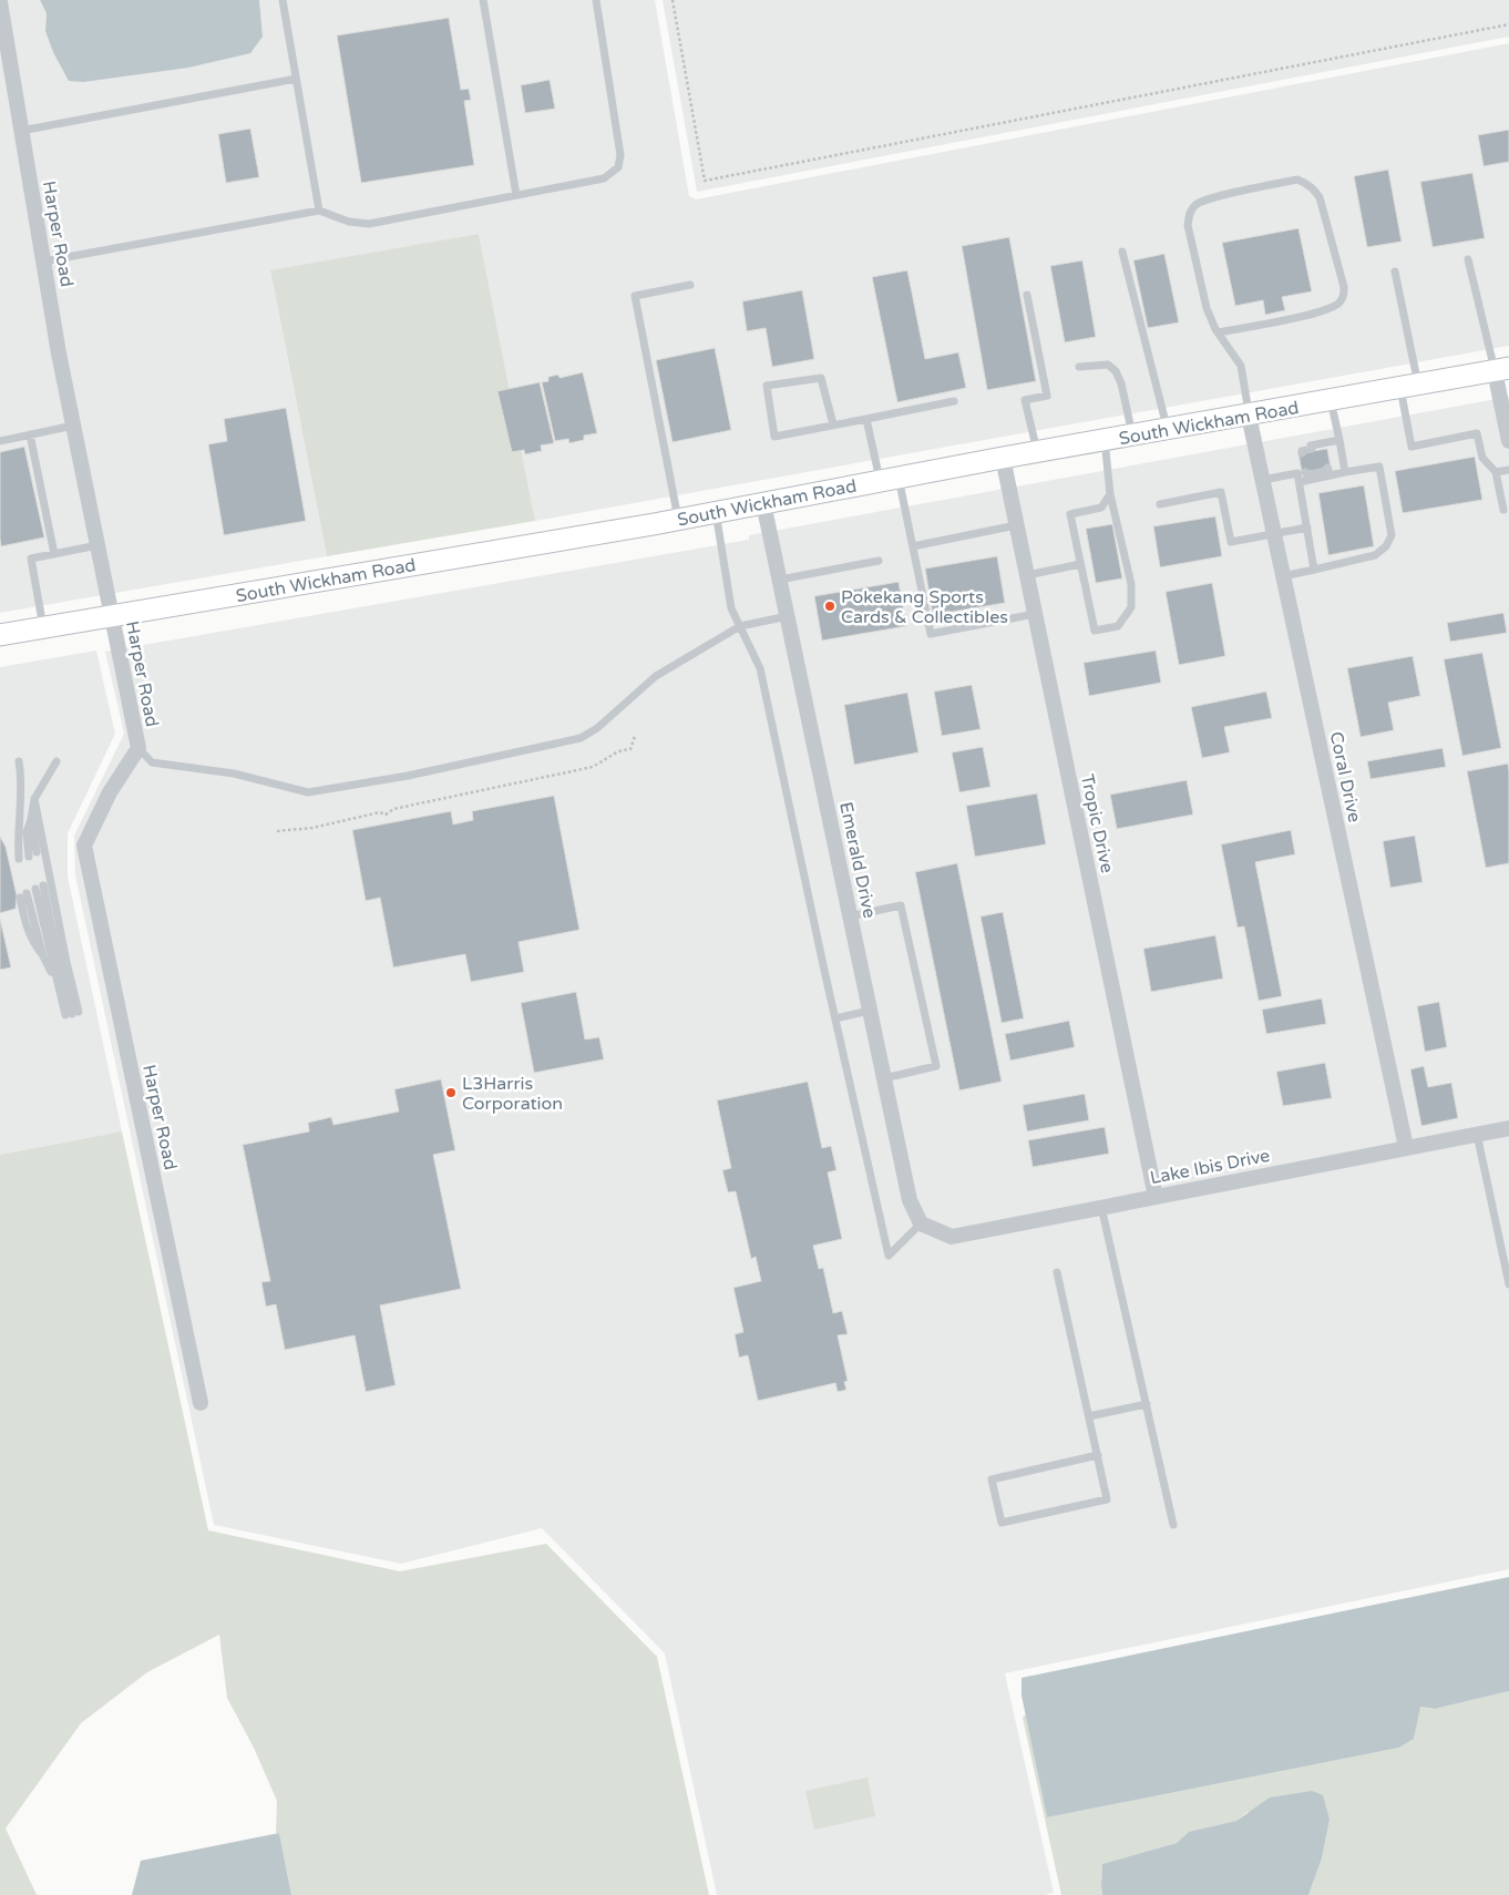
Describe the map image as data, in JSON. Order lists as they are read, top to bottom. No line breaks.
{"streets":{"main road":["South Wickham Road"],"street":["Harper Road","Coral Drive","Tropic Drive","Emerald Drive","Lake Ibis Drive"]},"crossings":[["Harper Road","South Wickham Road"],["South Wickham Road","Coral Drive"],["South Wickham Road","Tropic Drive"],["South Wickham Road","Emerald Drive"],["Coral Drive","Lake Ibis Drive"],["Tropic Drive","Lake Ibis Drive"],["Emerald Drive","Lake Ibis Drive"]],"places":["Pokekang Sports Cards & Collectibles","L3Harris Corporation"]}
